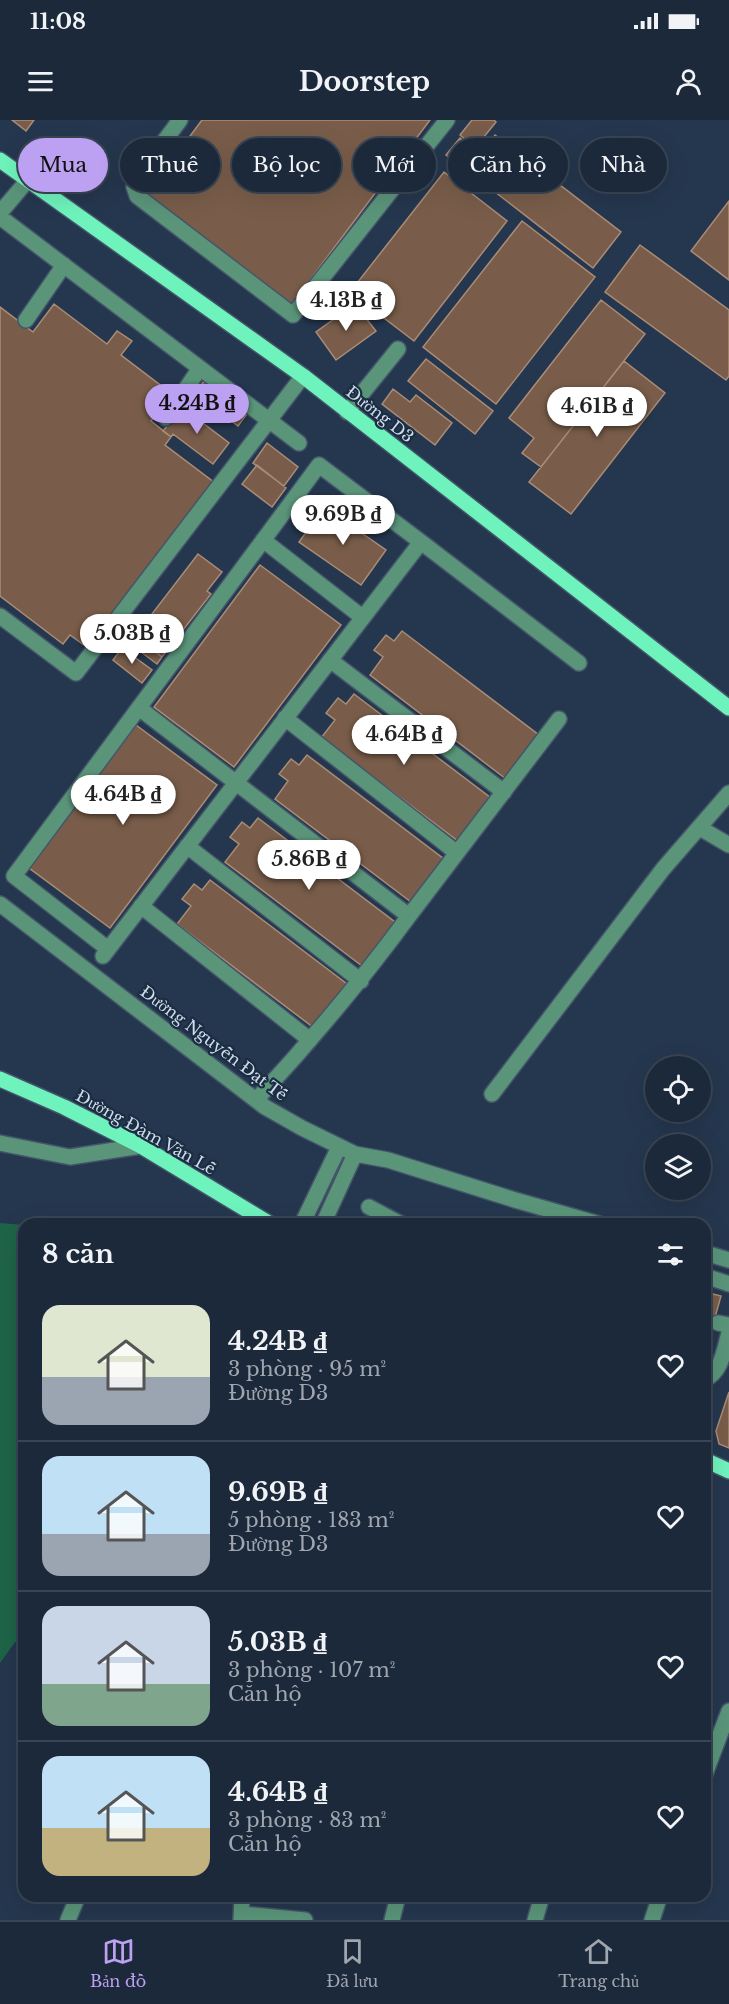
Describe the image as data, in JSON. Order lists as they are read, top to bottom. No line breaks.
{"streets":{"main road":["Đường D3","Đường Đàm Văn Lễ"],"street":["Đường Nguyễn Đạt Tế"]},"page":{"status":"11:08","header":"Doorstep","chip":["Mua","Thuê","Bộ lọc","Mới","Căn hộ","Nhà"],"price":["4.13B ₫","4.24B ₫","4.61B ₫","9.69B ₫","5.03B ₫","4.64B ₫","4.64B ₫","5.86B ₫"],"heading":"8 căn","list":[{"name":"4.24B ₫","note":"3 phòng · 95 m² · Đường D3"},{"name":"9.69B ₫","note":"5 phòng · 183 m² · Đường D3"},{"name":"5.03B ₫","note":"3 phòng · 107 m² · Căn hộ"},{"name":"4.64B ₫","note":"3 phòng · 83 m² · Căn hộ"}],"tabs":["Bản đồ","Đã lưu","Trang chủ"]}}
